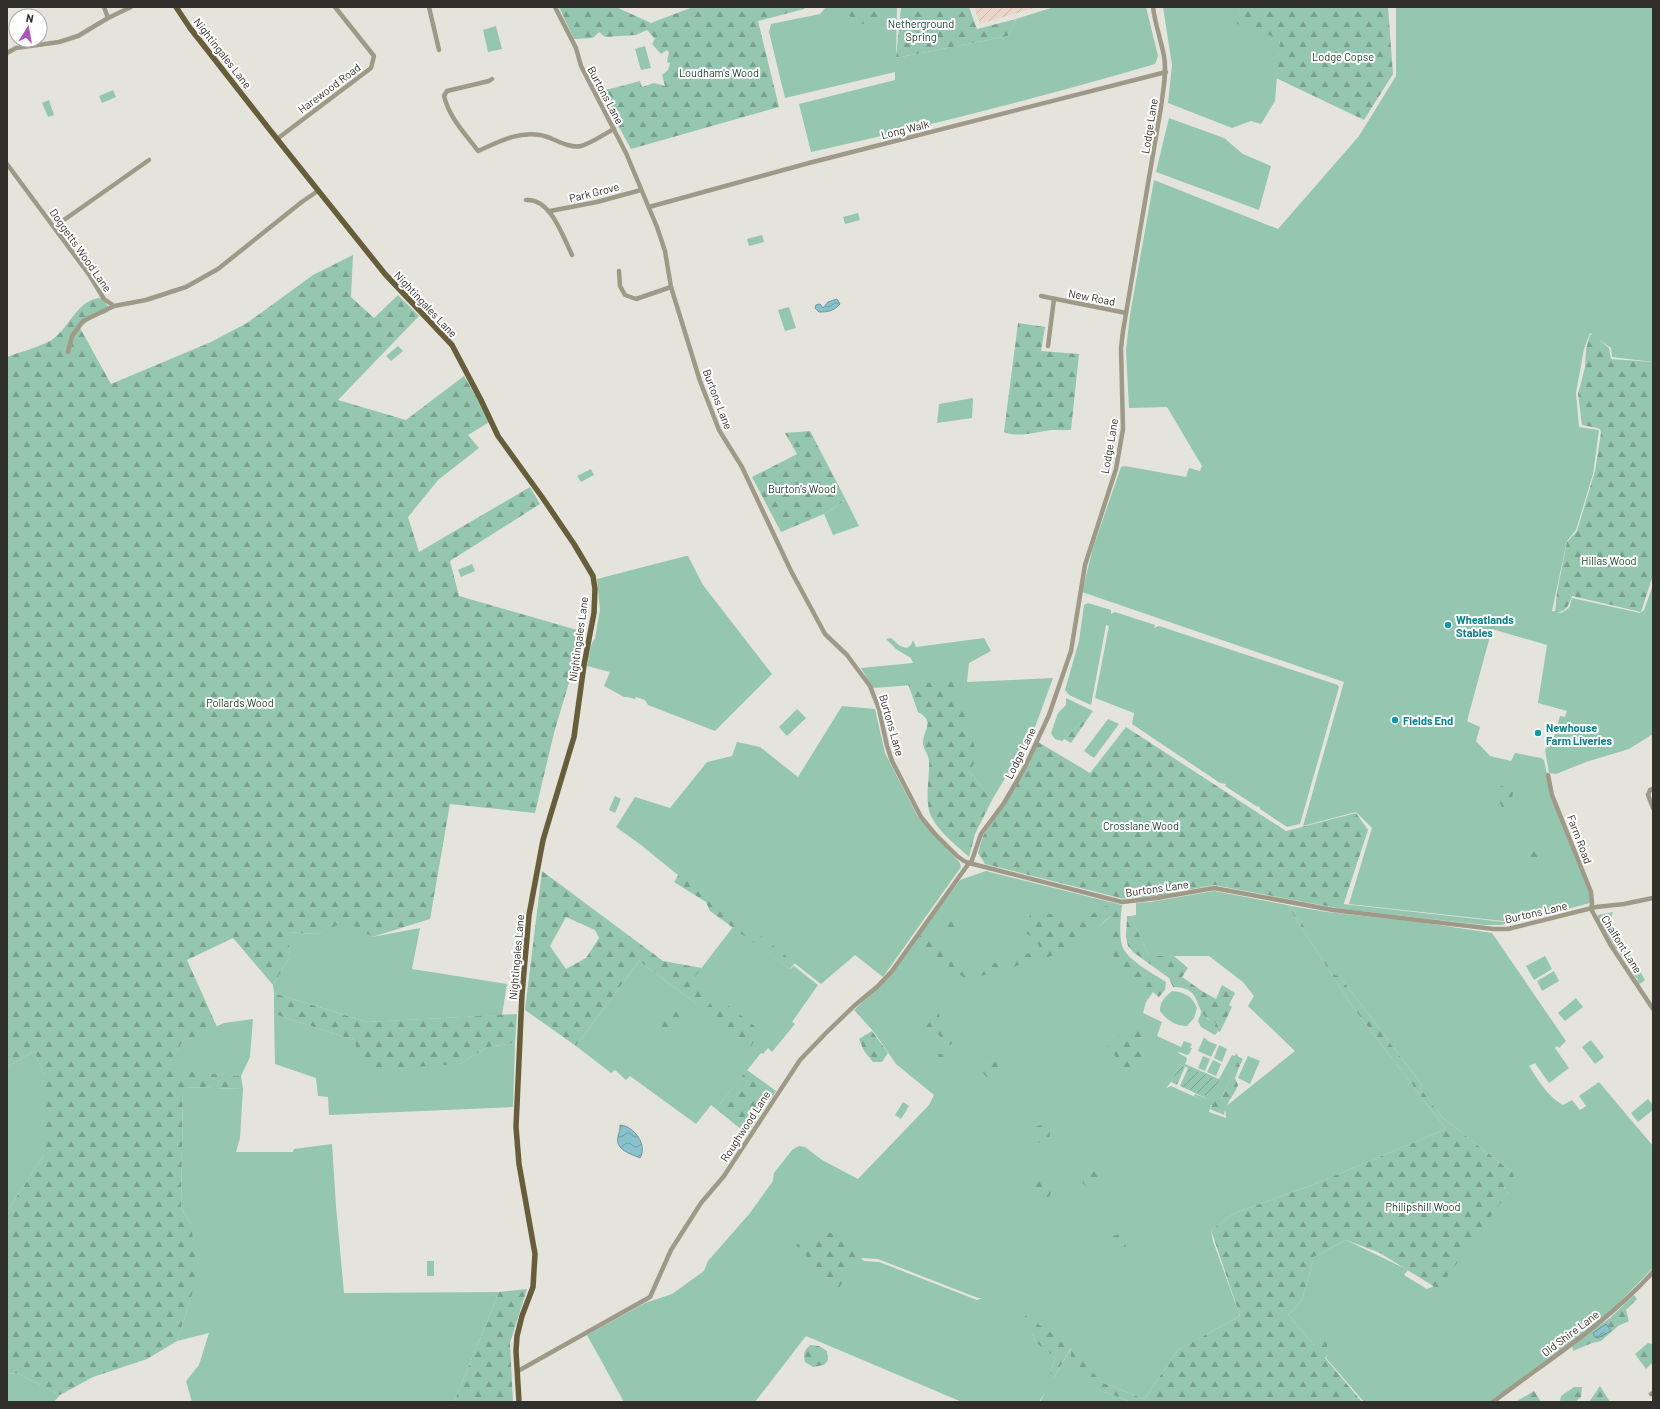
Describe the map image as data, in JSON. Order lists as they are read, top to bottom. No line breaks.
{"streets":{"main road":["Nightingales Lane"],"street":["Harewood Road","Burtons Lane","Lodge Lane","Long Walk","Park Grove","Doggetts Wood Lane","New Road","Farm Road","Chalfont Lane","Roughwood Lane","Old Shire Lane"]},"crossings":[["Nightingales Lane","Harewood Road"],["Nightingales Lane","Doggetts Wood Lane"],["Nightingales Lane","Roughwood Lane"],["Burtons Lane","Lodge Lane"],["Burtons Lane","Long Walk"],["Burtons Lane","Park Grove"],["Burtons Lane","Farm Road"],["Burtons Lane","Chalfont Lane"],["Burtons Lane","Roughwood Lane"],["Lodge Lane","Long Walk"],["Lodge Lane","New Road"],["Lodge Lane","Roughwood Lane"],["Farm Road","Chalfont Lane"]],"parks":["Netherground Spring","Lodge Copse","Loudham's Wood","Burton's Wood","Hillas Wood","Pollards Wood","Crosslane Wood","Philipshill Wood"],"places":["Wheatlands Stables","Fields End","Newhouse Farm Liveries"],"north":"top"}
